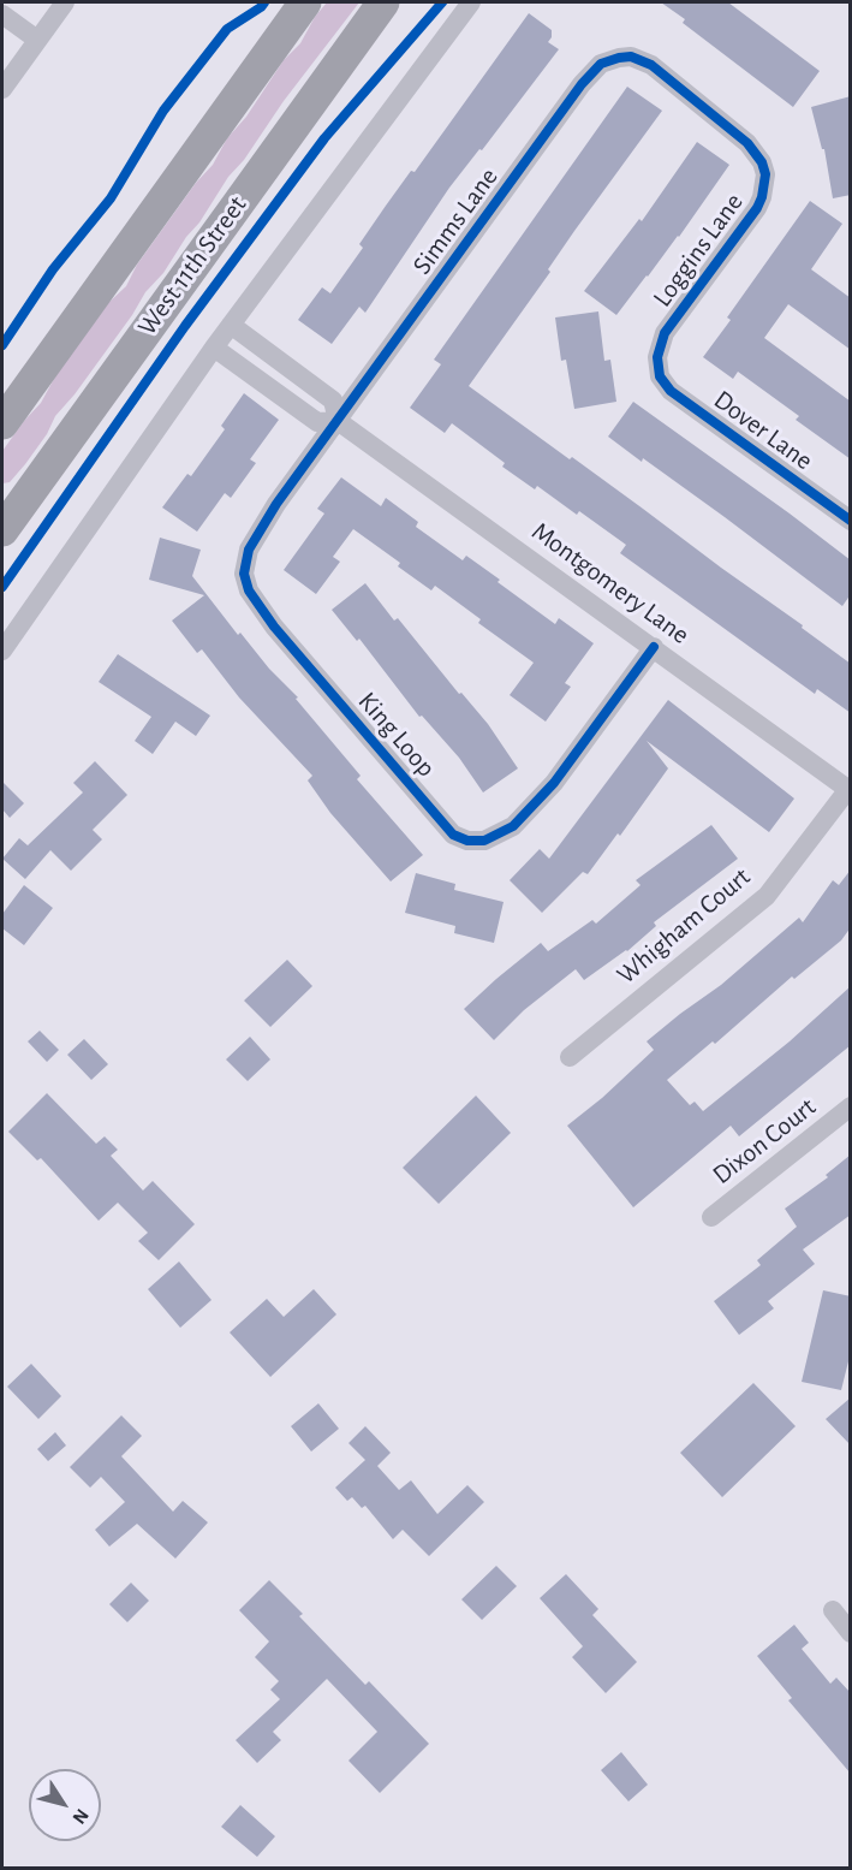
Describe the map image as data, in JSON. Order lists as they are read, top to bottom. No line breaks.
{"streets":{"main road":["West 11th Street"],"street":["Simms Lane","Loggins Lane","Dover Lane","Montgomery Lane","King Loop","Whigham Court","Dixon Court"]},"crossings":[["Simms Lane","Loggins Lane"],["Simms Lane","Montgomery Lane"],["Simms Lane","King Loop"],["Loggins Lane","Dover Lane"],["Montgomery Lane","King Loop"],["Montgomery Lane","Whigham Court"]],"north":"bottom right"}
